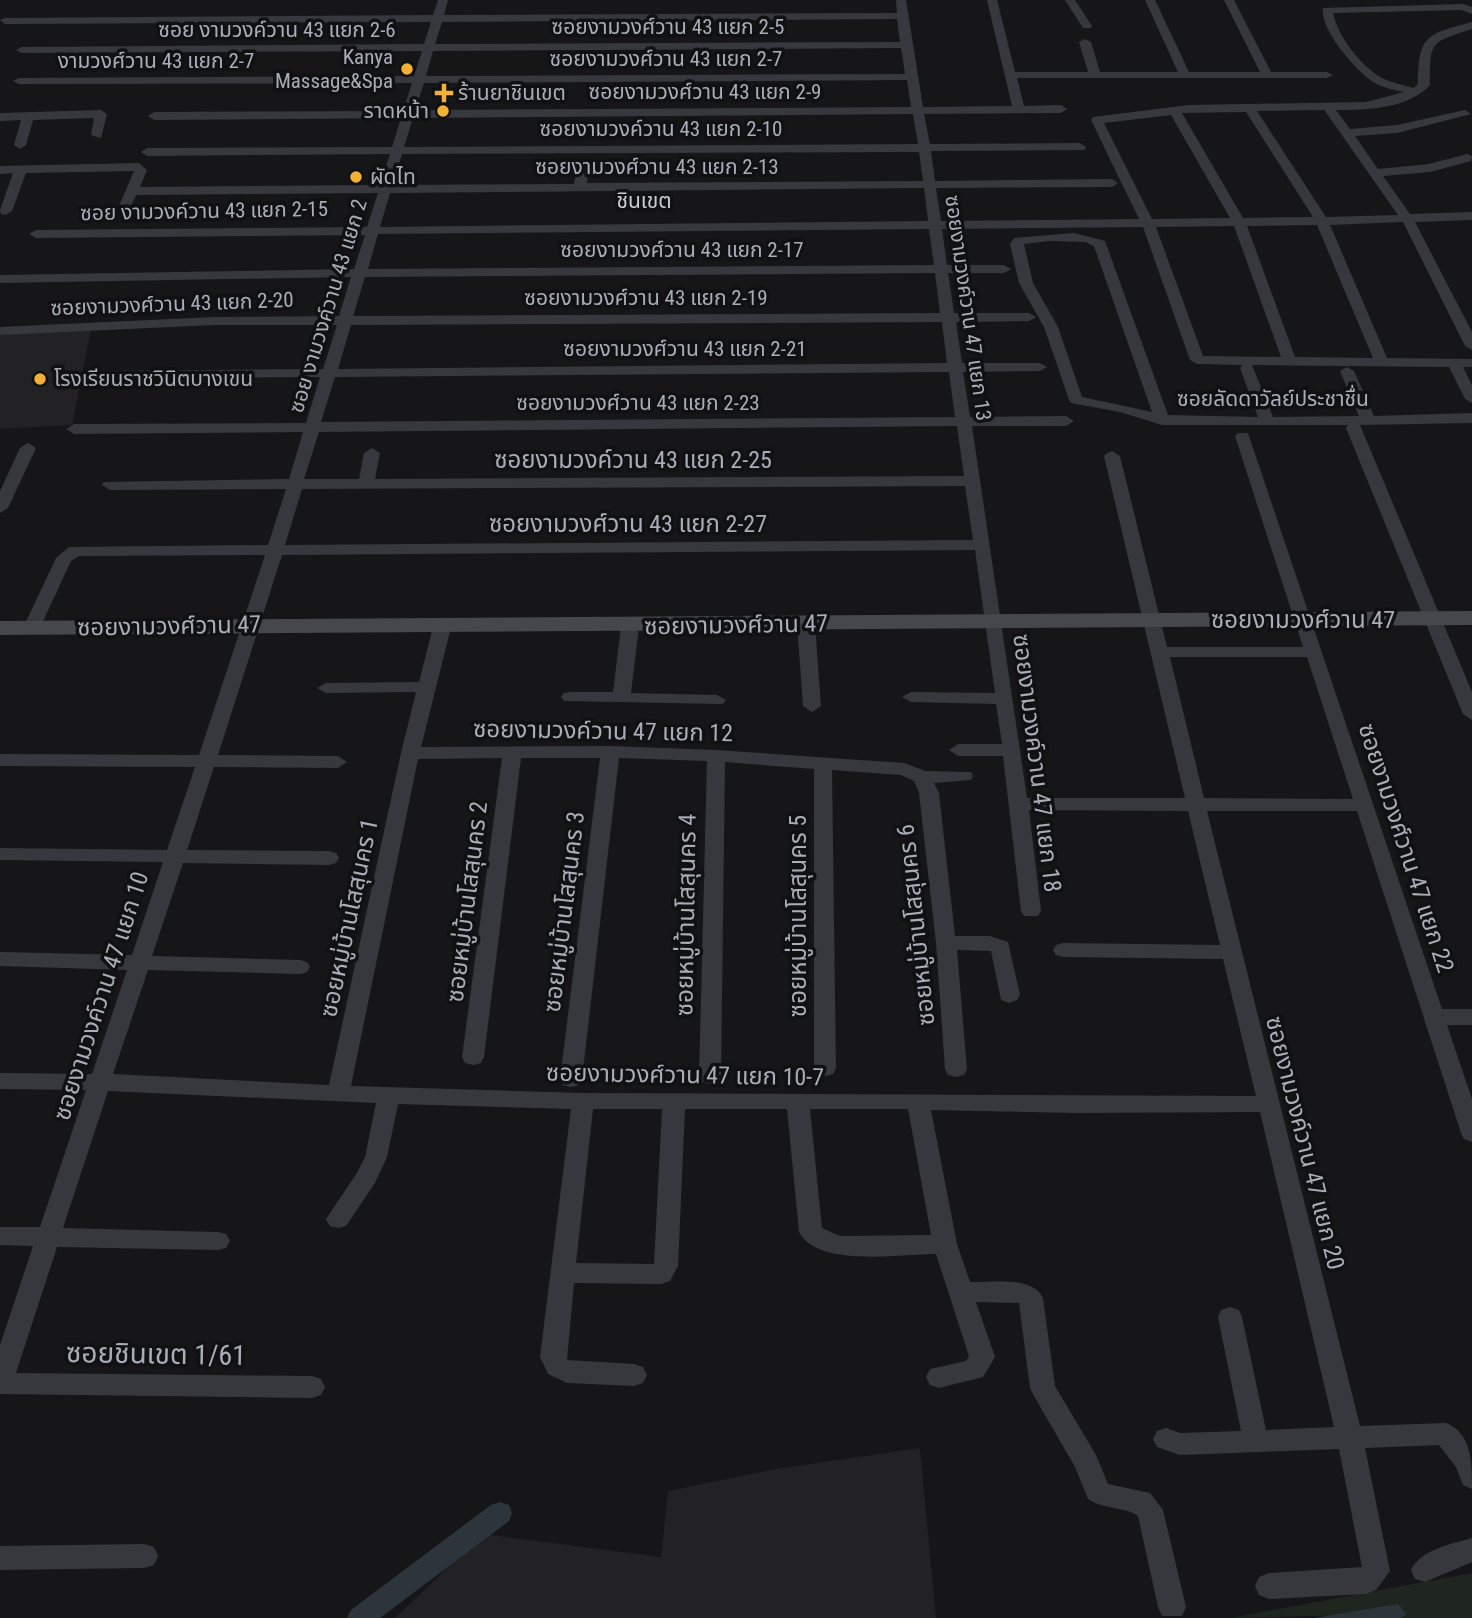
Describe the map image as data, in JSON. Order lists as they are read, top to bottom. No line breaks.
{"streets":{"street":["ซอยงามวงศ์วาน 43 แยก 2-5","ซอย งามวงค์วาน 43 แยก 2-6","ซอยงามวงศ์วาน 43 แยก 2-7","งามวงศ์วาน 43 แยก 2-7","ซอยงามวงศ์วาน 43 แยก 2-9","ซอยงามวงค์วาน 43 แยก 2-10","ซอยงามวงศ์วาน 43 แยก 2-13","ซอย งามวงค์วาน 43 แยก 2-15","ซอยงามวงศ์วาน 43 แยก 2-17","ซอยงามวงศ์วาน 43 แยก 2-19","ซอยงามวงศ์วาน 43 แยก 2-20","ซอย งามวงค์วาน 43 แยก 2","ซอยงามวงค์วาน 47 แยก 13","ซอยงามวงศ์วาน 43 แยก 2-21","ซอยลัดดาวัลย์ประชาชื่น","ซอยงามวงศ์วาน 43 แยก 2-23","ซอยงามวงค์วาน 43 แยก 2-25","ซอยงามวงศ์วาน 43 แยก 2-27","ซอยงามวงศ์วาน 47","ซอยงามวงค์วาน 47 แยก 12","ซอยงามวงค์วาน 47 แยก 18","ซอยงามวงศ์วาน 47 แยก 22","ซอยหมู่บ้านโสสุนคร 2","ซอยหมู่บ้านโสสุนคร 3","ซอยหมู่บ้านโสสุนคร 4","ซอยหมู่บ้านโสสุนคร 5","ซอยหมู่บ้านโสสุนคร 1","ซอยหมู่บ้านโสสุนคร 6","ซอยงามวงค์วาน 47 แยก 10","ซอยงามวงศ์วาน 47 แยก 10-7","ซอยงามวงค์วาน 47 แยก 20","ซอยชินเขต 1/61"]},"crossings":[["ซอยงามวงศ์วาน 43 แยก 2-5","ซอย งามวงค์วาน 43 แยก 2-6"],["ซอยงามวงศ์วาน 43 แยก 2-5","ซอย งามวงค์วาน 43 แยก 2"],["ซอยงามวงศ์วาน 43 แยก 2-5","ซอยงามวงค์วาน 47 แยก 13"],["ซอย งามวงค์วาน 43 แยก 2-6","ซอย งามวงค์วาน 43 แยก 2"],["ซอยงามวงศ์วาน 43 แยก 2-7","งามวงศ์วาน 43 แยก 2-7"],["ซอยงามวงศ์วาน 43 แยก 2-7","ซอย งามวงค์วาน 43 แยก 2"],["ซอยงามวงศ์วาน 43 แยก 2-7","ซอยงามวงค์วาน 47 แยก 13"],["งามวงศ์วาน 43 แยก 2-7","ซอย งามวงค์วาน 43 แยก 2"],["ซอยงามวงศ์วาน 43 แยก 2-9","ซอย งามวงค์วาน 43 แยก 2"],["ซอยงามวงศ์วาน 43 แยก 2-9","ซอยงามวงค์วาน 47 แยก 13"],["ซอยงามวงค์วาน 43 แยก 2-10","ซอย งามวงค์วาน 43 แยก 2"],["ซอยงามวงค์วาน 43 แยก 2-10","ซอยงามวงค์วาน 47 แยก 13"],["ซอยงามวงศ์วาน 43 แยก 2-13","ซอย งามวงค์วาน 43 แยก 2"],["ซอยงามวงศ์วาน 43 แยก 2-13","ซอยงามวงค์วาน 47 แยก 13"],["ซอย งามวงค์วาน 43 แยก 2-15","ซอย งามวงค์วาน 43 แยก 2"],["ซอย งามวงค์วาน 43 แยก 2-15","ซอยงามวงค์วาน 47 แยก 13"],["ซอยงามวงศ์วาน 43 แยก 2-17","ซอย งามวงค์วาน 43 แยก 2"],["ซอยงามวงศ์วาน 43 แยก 2-17","ซอยงามวงค์วาน 47 แยก 13"],["ซอยงามวงศ์วาน 43 แยก 2-19","ซอยงามวงศ์วาน 43 แยก 2-20"],["ซอยงามวงศ์วาน 43 แยก 2-19","ซอย งามวงค์วาน 43 แยก 2"],["ซอยงามวงศ์วาน 43 แยก 2-19","ซอยงามวงค์วาน 47 แยก 13"],["ซอยงามวงศ์วาน 43 แยก 2-20","ซอย งามวงค์วาน 43 แยก 2"],["ซอย งามวงค์วาน 43 แยก 2","ซอยงามวงศ์วาน 43 แยก 2-21"],["ซอย งามวงค์วาน 43 แยก 2","ซอยงามวงศ์วาน 43 แยก 2-23"],["ซอย งามวงค์วาน 43 แยก 2","ซอยงามวงค์วาน 43 แยก 2-25"],["ซอย งามวงค์วาน 43 แยก 2","ซอยงามวงศ์วาน 43 แยก 2-27"],["ซอย งามวงค์วาน 43 แยก 2","ซอยงามวงศ์วาน 47"],["ซอย งามวงค์วาน 43 แยก 2","ซอยงามวงค์วาน 47 แยก 10"],["ซอยงามวงค์วาน 47 แยก 13","ซอยงามวงศ์วาน 43 แยก 2-21"],["ซอยงามวงค์วาน 47 แยก 13","ซอยงามวงศ์วาน 43 แยก 2-23"],["ซอยงามวงค์วาน 47 แยก 13","ซอยงามวงค์วาน 43 แยก 2-25"],["ซอยงามวงค์วาน 47 แยก 13","ซอยงามวงศ์วาน 43 แยก 2-27"],["ซอยงามวงค์วาน 47 แยก 13","ซอยงามวงศ์วาน 47"],["ซอยงามวงค์วาน 47 แยก 13","ซอยงามวงค์วาน 47 แยก 18"],["ซอยงามวงศ์วาน 43 แยก 2-27","ซอยงามวงศ์วาน 47"],["ซอยงามวงศ์วาน 47","ซอยงามวงค์วาน 47 แยก 18"],["ซอยงามวงศ์วาน 47","ซอยงามวงศ์วาน 47 แยก 22"],["ซอยงามวงศ์วาน 47","ซอยงามวงค์วาน 47 แยก 10"],["ซอยงามวงศ์วาน 47","ซอยงามวงค์วาน 47 แยก 20"],["ซอยงามวงค์วาน 47 แยก 12","ซอยหมู่บ้านโสสุนคร 2"],["ซอยงามวงค์วาน 47 แยก 12","ซอยหมู่บ้านโสสุนคร 3"],["ซอยงามวงค์วาน 47 แยก 12","ซอยหมู่บ้านโสสุนคร 4"],["ซอยงามวงค์วาน 47 แยก 12","ซอยหมู่บ้านโสสุนคร 5"],["ซอยงามวงค์วาน 47 แยก 12","ซอยหมู่บ้านโสสุนคร 1"],["ซอยงามวงค์วาน 47 แยก 12","ซอยหมู่บ้านโสสุนคร 6"],["ซอยหมู่บ้านโสสุนคร 1","ซอยงามวงศ์วาน 47 แยก 10-7"],["ซอยงามวงค์วาน 47 แยก 10","ซอยงามวงศ์วาน 47 แยก 10-7"],["ซอยงามวงค์วาน 47 แยก 10","ซอยชินเขต 1/61"],["ซอยงามวงศ์วาน 47 แยก 10-7","ซอยงามวงค์วาน 47 แยก 20"]],"districts":["ชินเขต"],"places":{"other":["Kanya Massage&Spa","ราดหน้า","ผัดไท","โรงเรียนราชวินิตบางเขน"],"health":["ร้านยาชินเขต"]}}
